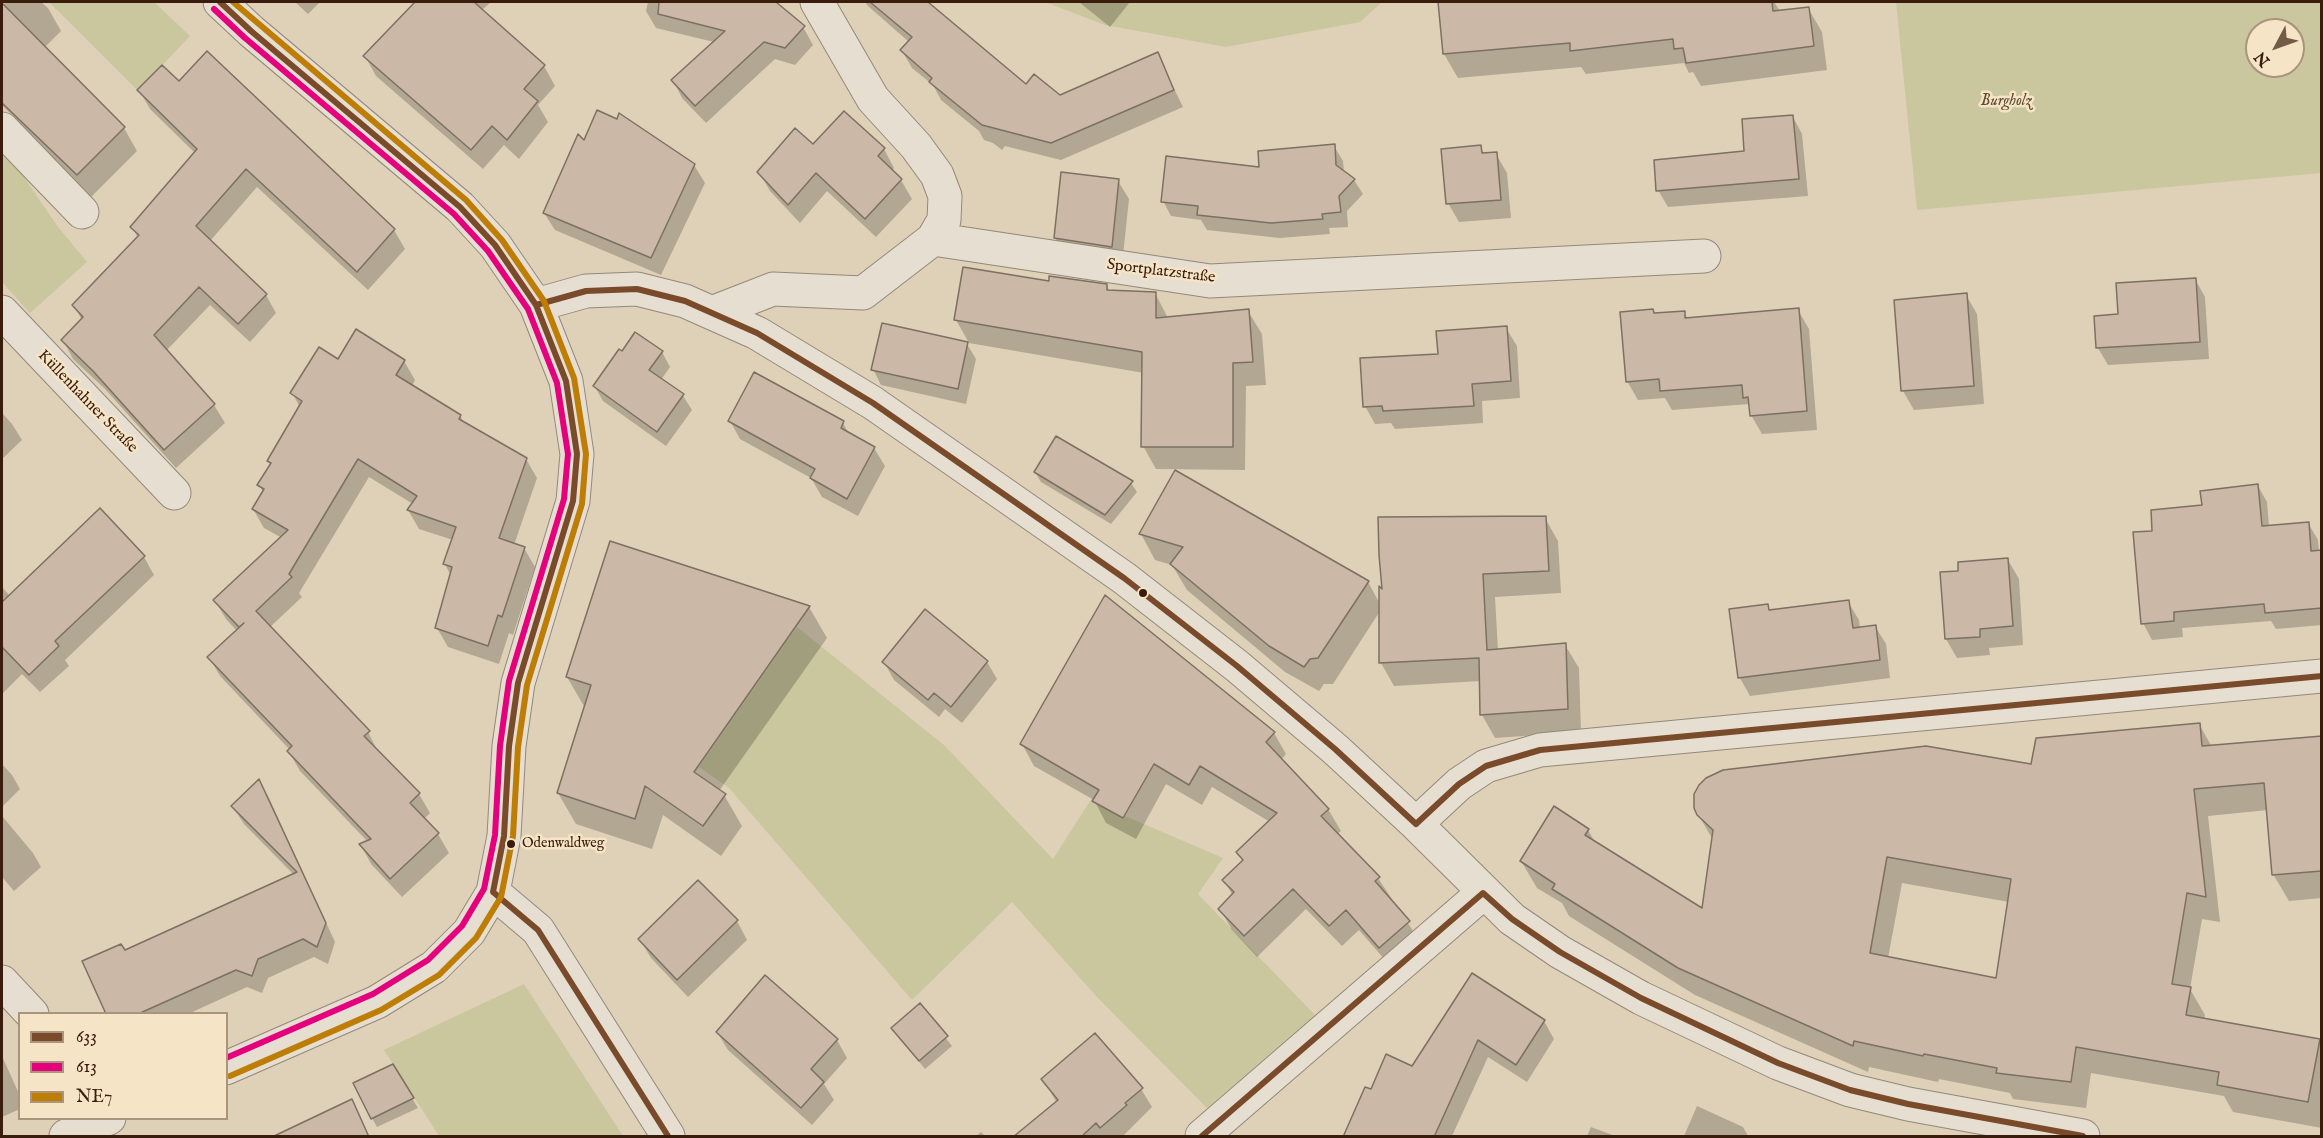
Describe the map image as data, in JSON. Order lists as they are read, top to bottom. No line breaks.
{"streets":{"street":["Sportplatzstraße","Küllenhahner Straße"]},"parks":["Burgholz"],"places":["Odenwaldweg"],"lines":["transit line 633","transit line NE7","transit line 613"],"legend":["633","613","NE7"],"north":"bottom left"}
